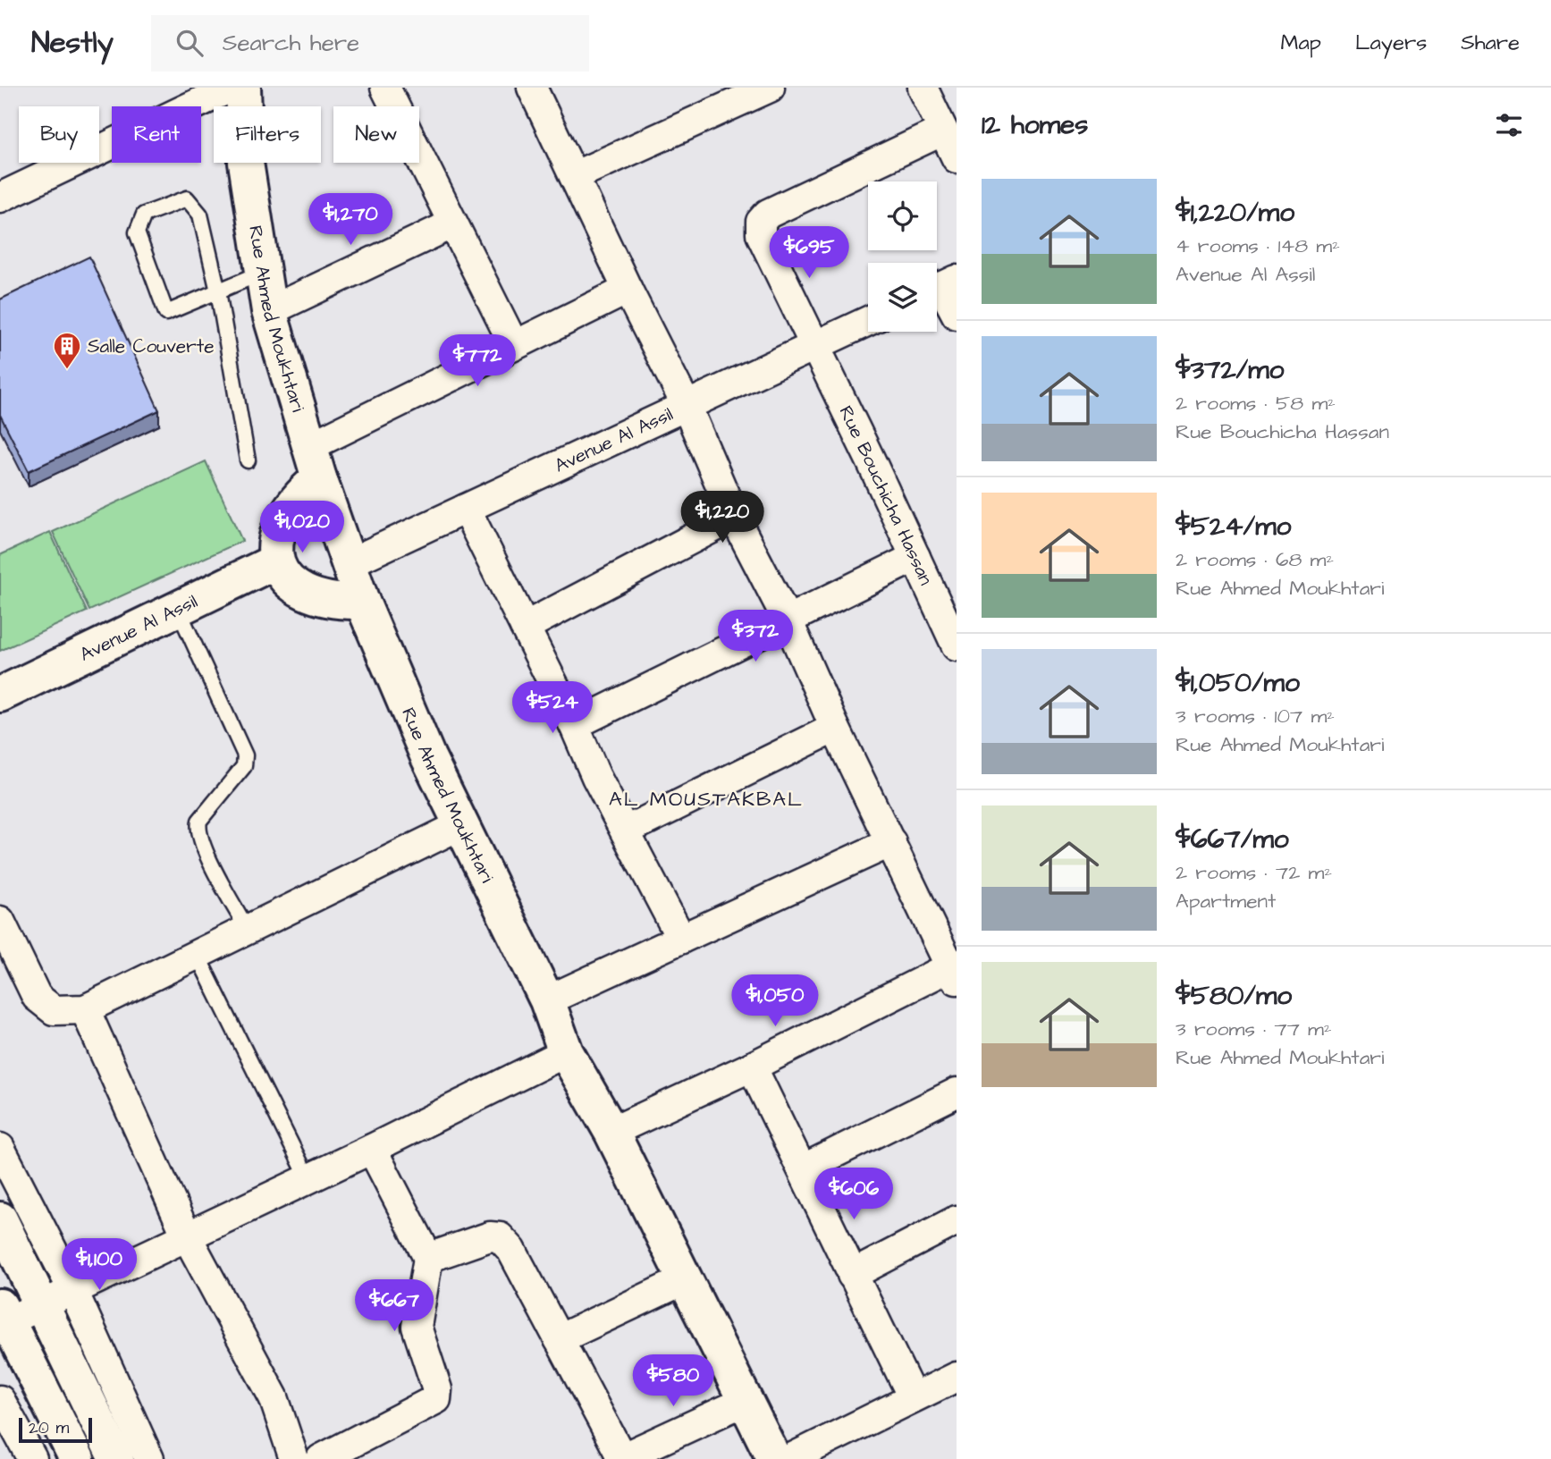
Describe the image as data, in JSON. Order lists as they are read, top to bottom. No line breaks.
{"streets":{"street":["Rue Ahmed Moukhtari","Avenue Al Assil","Rue Bouchicha Hassan"]},"crossings":[["Rue Ahmed Moukhtari","Avenue Al Assil"],["Avenue Al Assil","Rue Bouchicha Hassan"]],"districts":["AL MOUSTAKBAL"],"places":{"building":["Salle Couverte"]},"scale_bar":"20 m","page":{"header":"Nestly","search":"Search here","nav":["Map","Layers","Share"],"heading":"12 homes","chip":["Buy","Rent","Filters","New"],"list":[{"name":"$1,220/mo","note":"4 rooms · 148 m² · Avenue Al Assil"},{"name":"$372/mo","note":"2 rooms · 58 m² · Rue Bouchicha Hassan"},{"name":"$524/mo","note":"2 rooms · 68 m² · Rue Ahmed Moukhtari"},{"name":"$1,050/mo","note":"3 rooms · 107 m² · Rue Ahmed Moukhtari"},{"name":"$667/mo","note":"2 rooms · 72 m² · Apartment"},{"name":"$580/mo","note":"3 rooms · 77 m² · Rue Ahmed Moukhtari"}],"price":["$1,270","$695","$772","$1,220","$1,020","$372","$524","$1,050","$606","$1,100","$667","$580"],"scale":"20 m"}}
